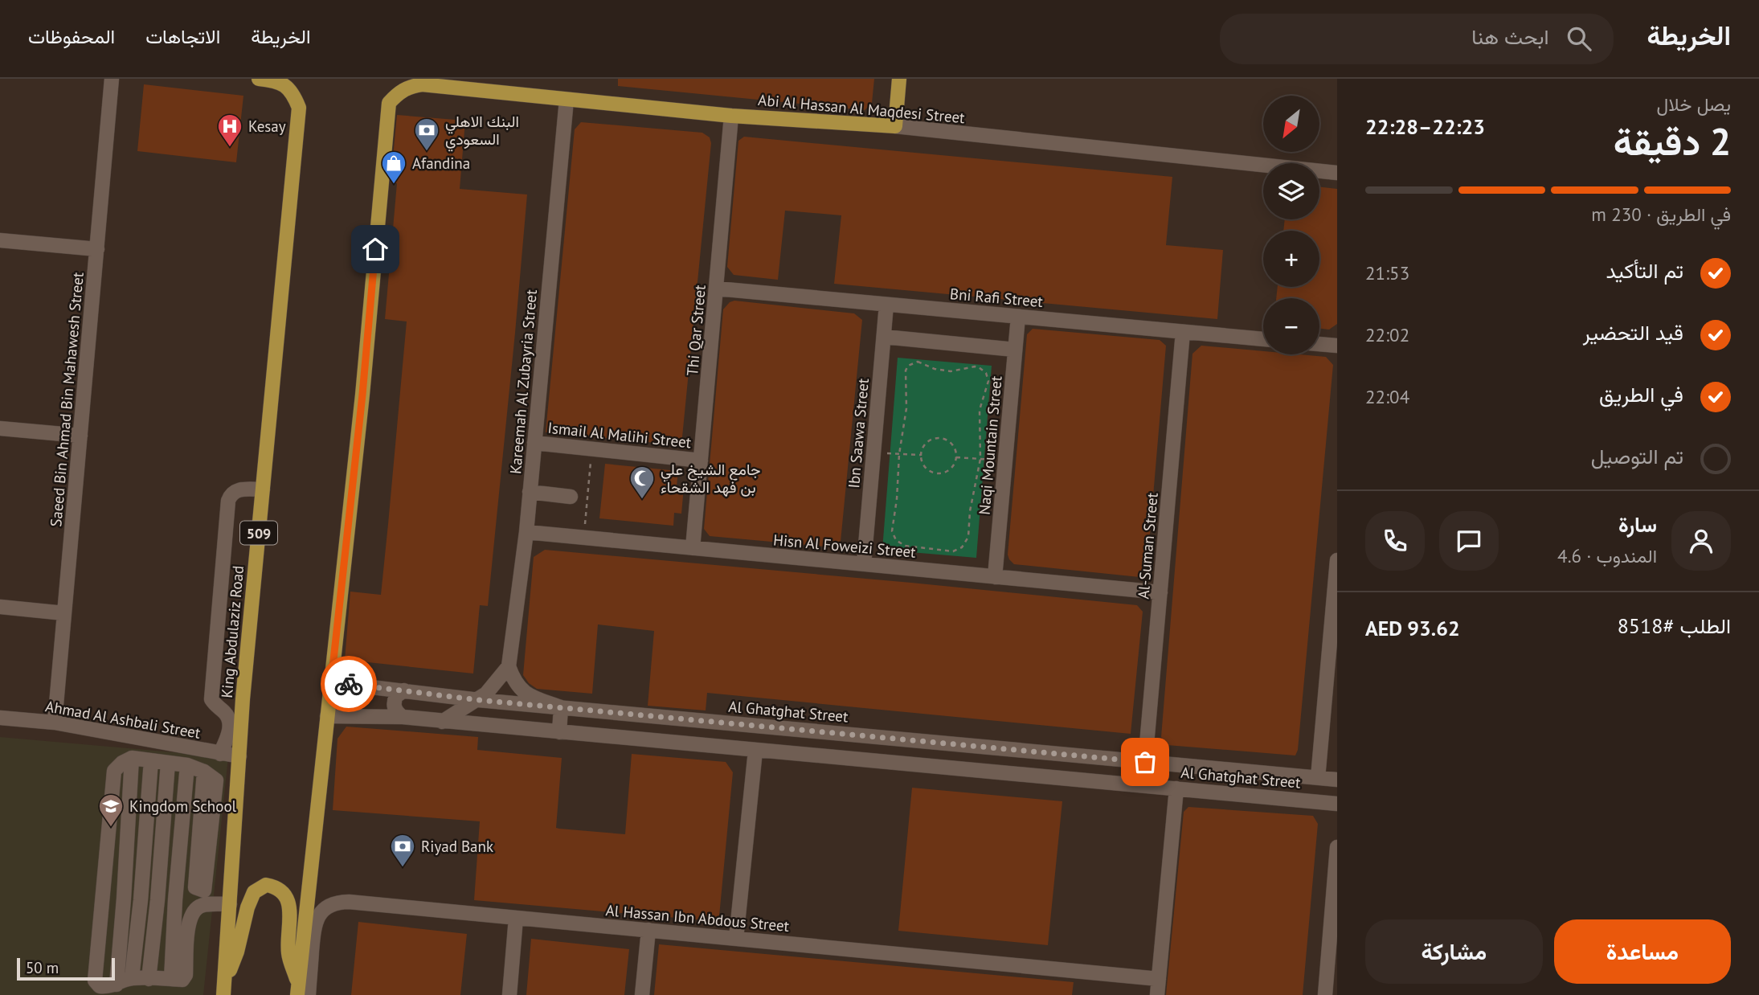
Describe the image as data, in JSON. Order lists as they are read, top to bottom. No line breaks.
{"streets":{"main road":["Abi Al Hassan Al Maqdesi Street","509","King Abdulaziz Road"],"street":["Bni Rafi Street","Thi Qar Street","Kareemah Al Zubayria Street","Saeed Bin Ahmad Bin Mahawesh Street","Ibn Saawa Street","Ismail Al Malihi Street","Naqi Mountain Street","Hisn Al Foweizi Street","Al-Suman Street","Al Ghatghat Street","Ahmad Al Ashbali Street","Al Hassan Ibn Abdous Street"]},"crossings":[["Abi Al Hassan Al Maqdesi Street","Thi Qar Street"],["Abi Al Hassan Al Maqdesi Street","Kareemah Al Zubayria Street"],["Abi Al Hassan Al Maqdesi Street","Al Ghatghat Street"],["Bni Rafi Street","Thi Qar Street"],["Bni Rafi Street","Ibn Saawa Street"],["Bni Rafi Street","Naqi Mountain Street"],["Bni Rafi Street","Al-Suman Street"],["Thi Qar Street","Ismail Al Malihi Street"],["Thi Qar Street","Hisn Al Foweizi Street"],["Kareemah Al Zubayria Street","Ismail Al Malihi Street"],["Kareemah Al Zubayria Street","Hisn Al Foweizi Street"],["Saeed Bin Ahmad Bin Mahawesh Street","Ahmad Al Ashbali Street"],["Ibn Saawa Street","Hisn Al Foweizi Street"],["Naqi Mountain Street","Hisn Al Foweizi Street"],["Hisn Al Foweizi Street","Al-Suman Street"],["Al-Suman Street","Al Ghatghat Street"],["King Abdulaziz Road","Ahmad Al Ashbali Street"]],"places":{"hospital":["Kesay"],"bank":["البنك الاهلي السعودي","Riyad Bank"],"shop":["Afandina"],"mosque":["جامع الشيخ علي بن فهد الشقحاء"],"school or university":["Kingdom School"]},"scale_bar":"50 m","north":"bottom left","page":{"header":"الخريطة","search":"ابحث هنا","nav":["الخريطة","الاتجاهات","المحفوظات"],"heading":["2 دقيقة","يصل خلال","22:23–22:28"],"panel":["سارة","المندوب · 4.6","الطلب #8518","AED 93.62"],"map_buttons":["+","−"],"bar":"في الطريق · 230 m","list":[["تم التأكيد","21:53"],["قيد التحضير","22:02"],["في الطريق","22:04"],"تم التوصيل"],"buttons":["مساعدة","مشاركة"],"scale":"50 m"}}
